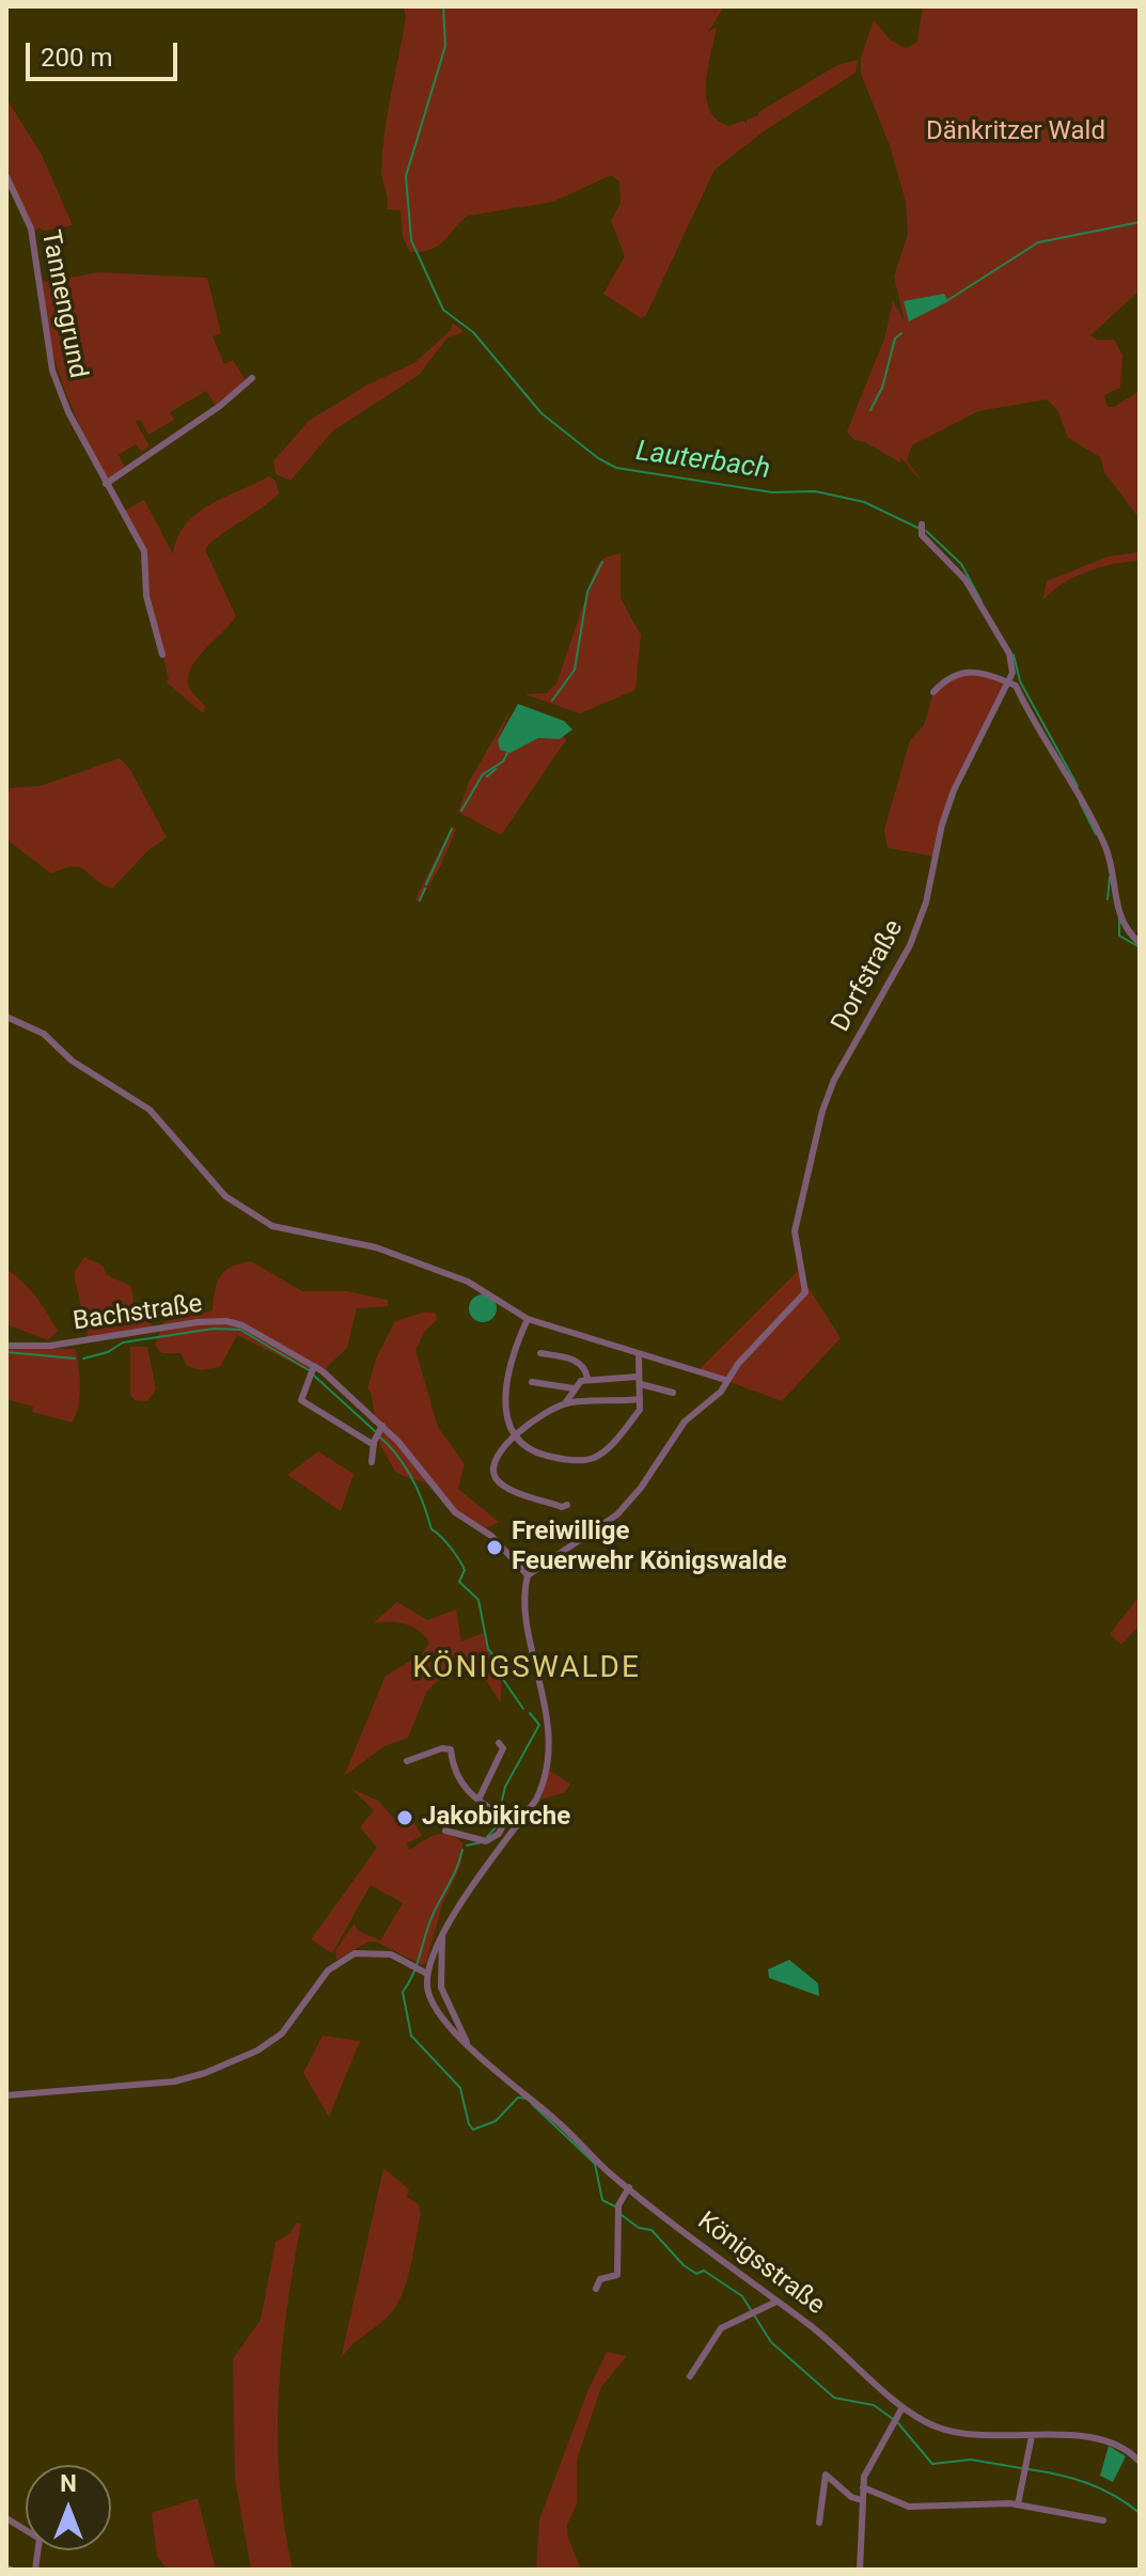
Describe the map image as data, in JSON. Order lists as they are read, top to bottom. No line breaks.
{"streets":{"street":["Tannengrund","Dorfstraße","Bachstraße","Königsstraße"]},"districts":["KÖNIGSWALDE"],"water":["Lauterbach"],"parks":["Dänkritzer Wald"],"places":["Freiwillige Feuerwehr Königswalde","Jakobikirche"],"scale_bar":"200 m","north":"top"}
